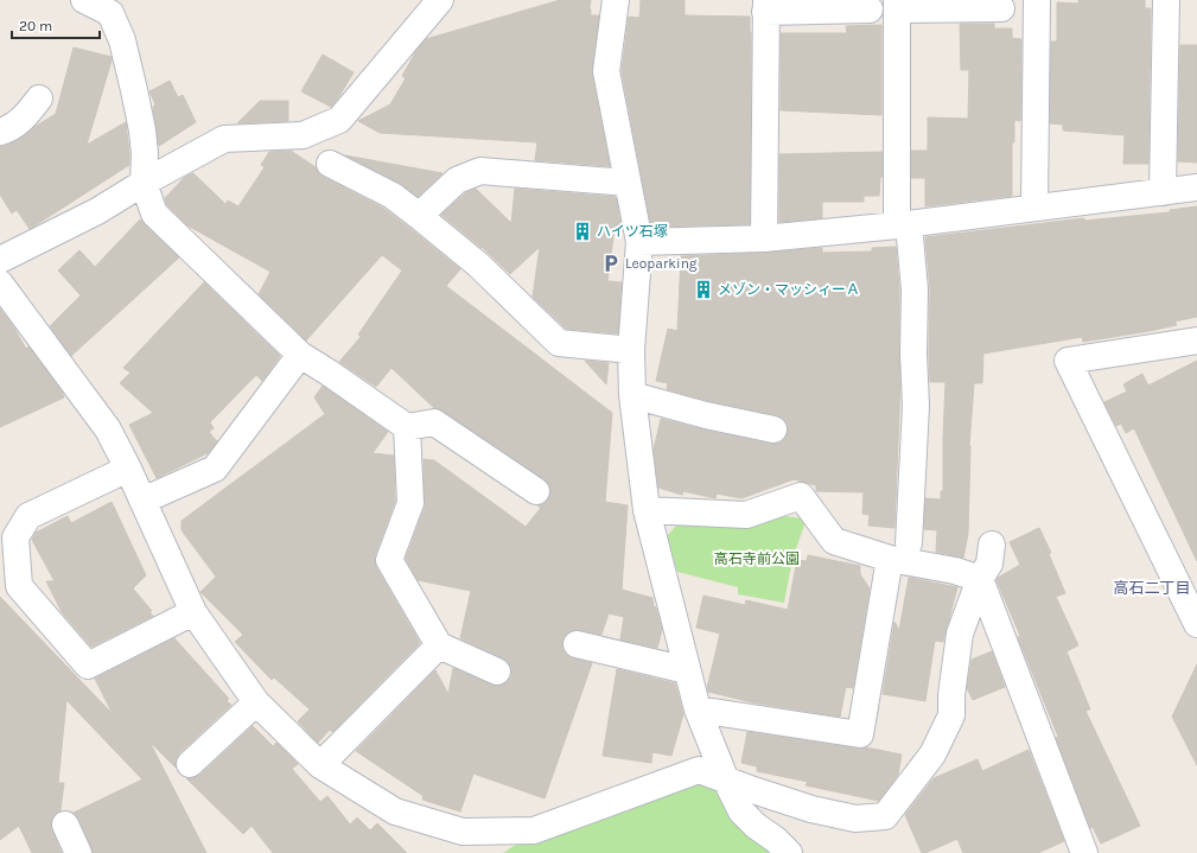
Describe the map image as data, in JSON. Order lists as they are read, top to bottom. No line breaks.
{"districts":["高石二丁目"],"parks":["高石寺前公園"],"places":{"building":["ハイツ石塚","メゾン・マッシィーＡ"],"parking":["Leoparking"]},"scale_bar":"20 m"}
